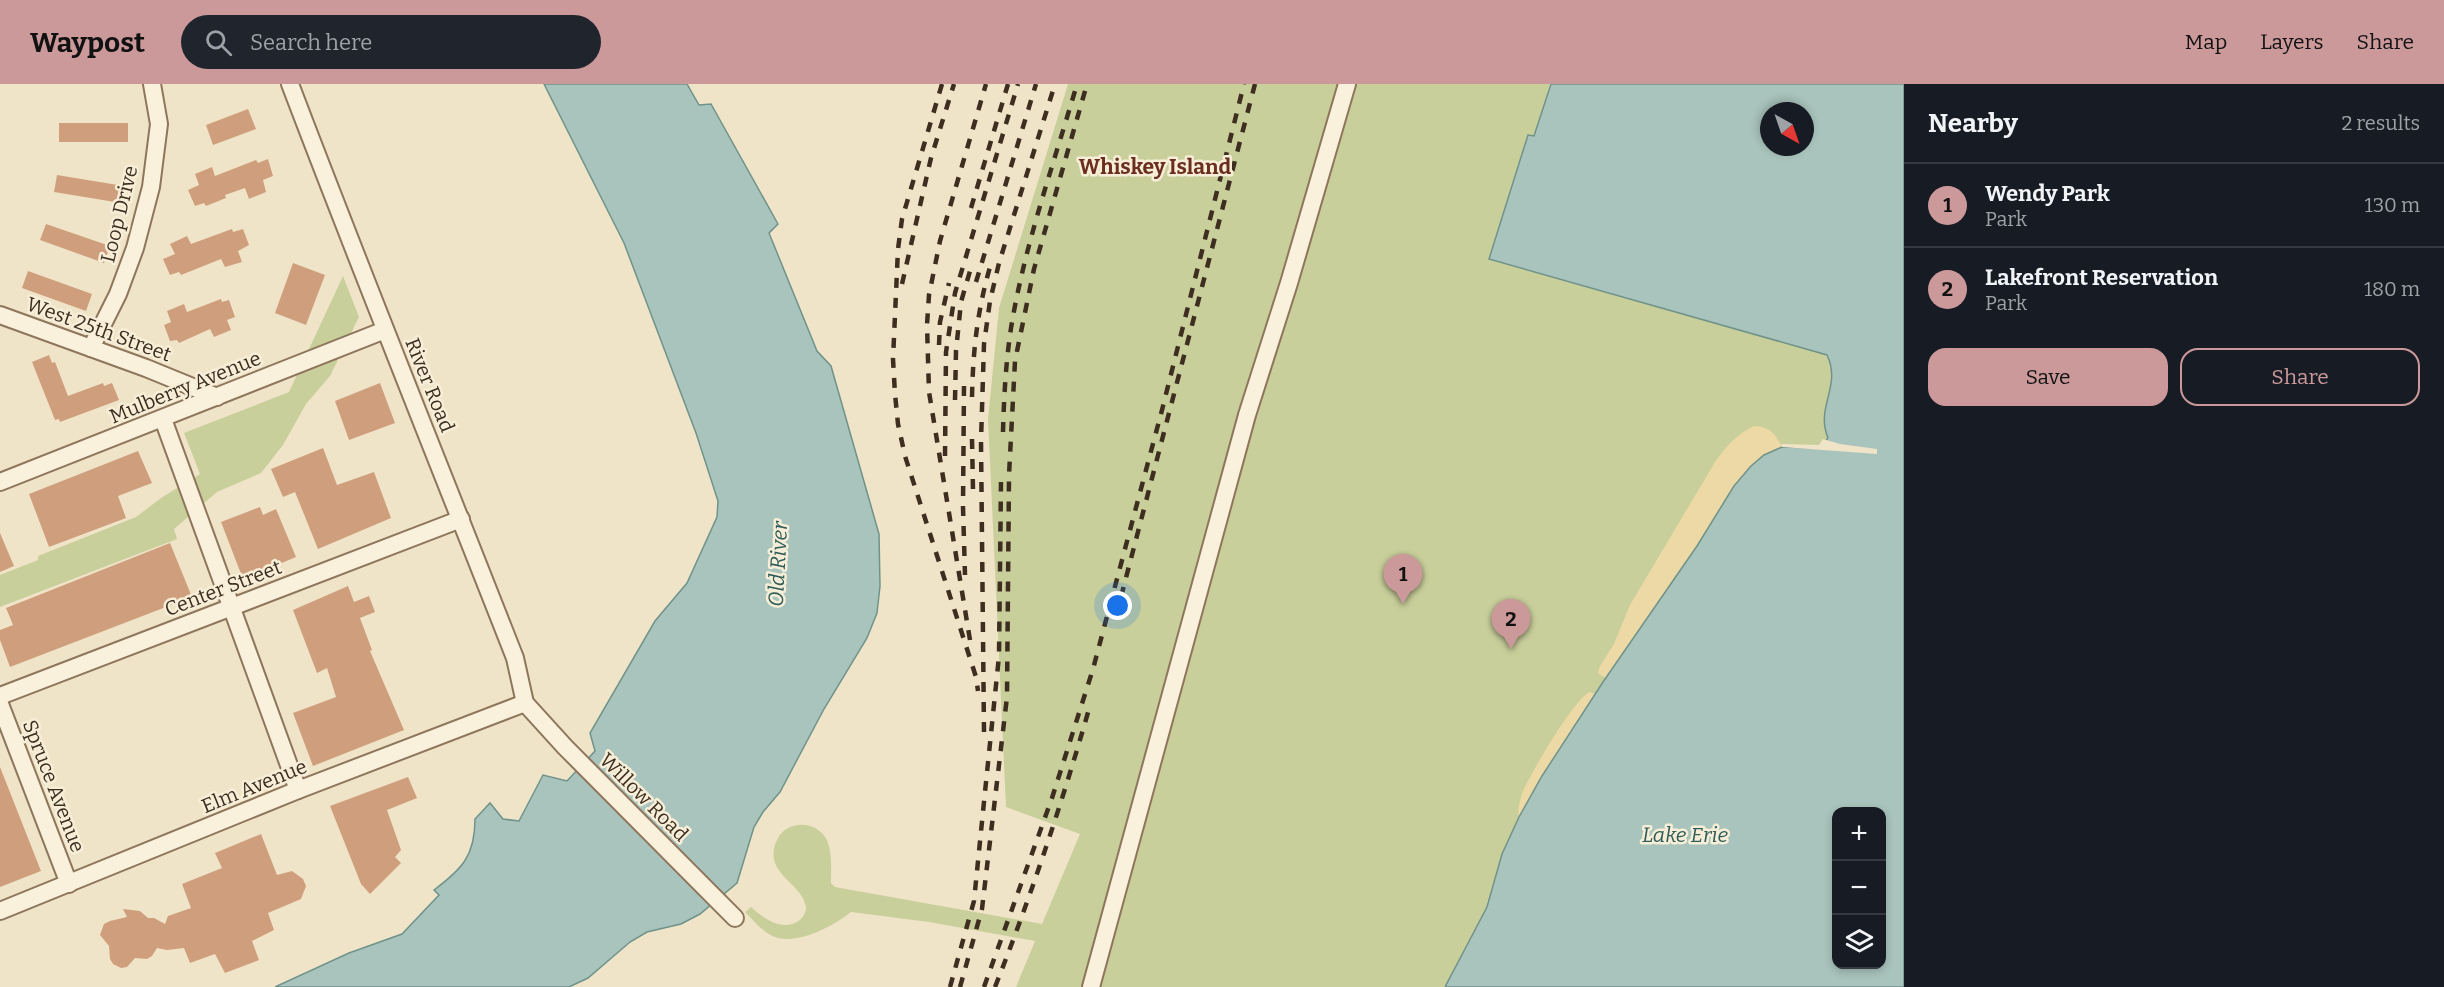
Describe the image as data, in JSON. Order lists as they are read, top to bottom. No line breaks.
{"streets":{"street":["Loop Drive","West 25th Street","River Road","Mulberry Avenue","Center Street","Spruce Avenue","Elm Avenue","Willow Road"]},"crossings":[["Loop Drive","West 25th Street"],["West 25th Street","Mulberry Avenue"],["River Road","Mulberry Avenue"],["River Road","Center Street"],["River Road","Elm Avenue"],["River Road","Willow Road"],["Spruce Avenue","Elm Avenue"],["Elm Avenue","Willow Road"]],"districts":["Whiskey Island"],"water":["Old River","Lake Erie"],"north":"bottom right","page":{"header":"Waypost","search":"Search here","nav":["Map","Layers","Share"],"heading":["Nearby","2 results"],"list":[{"mark":"1","name":"Wendy Park","note":"Park","value":"130 m"},{"mark":"2","name":"Lakefront Reservation","note":"Park","value":"180 m"}],"buttons":["Save","Share"],"pins":["1","2"],"map_buttons":["+","−"]}}
